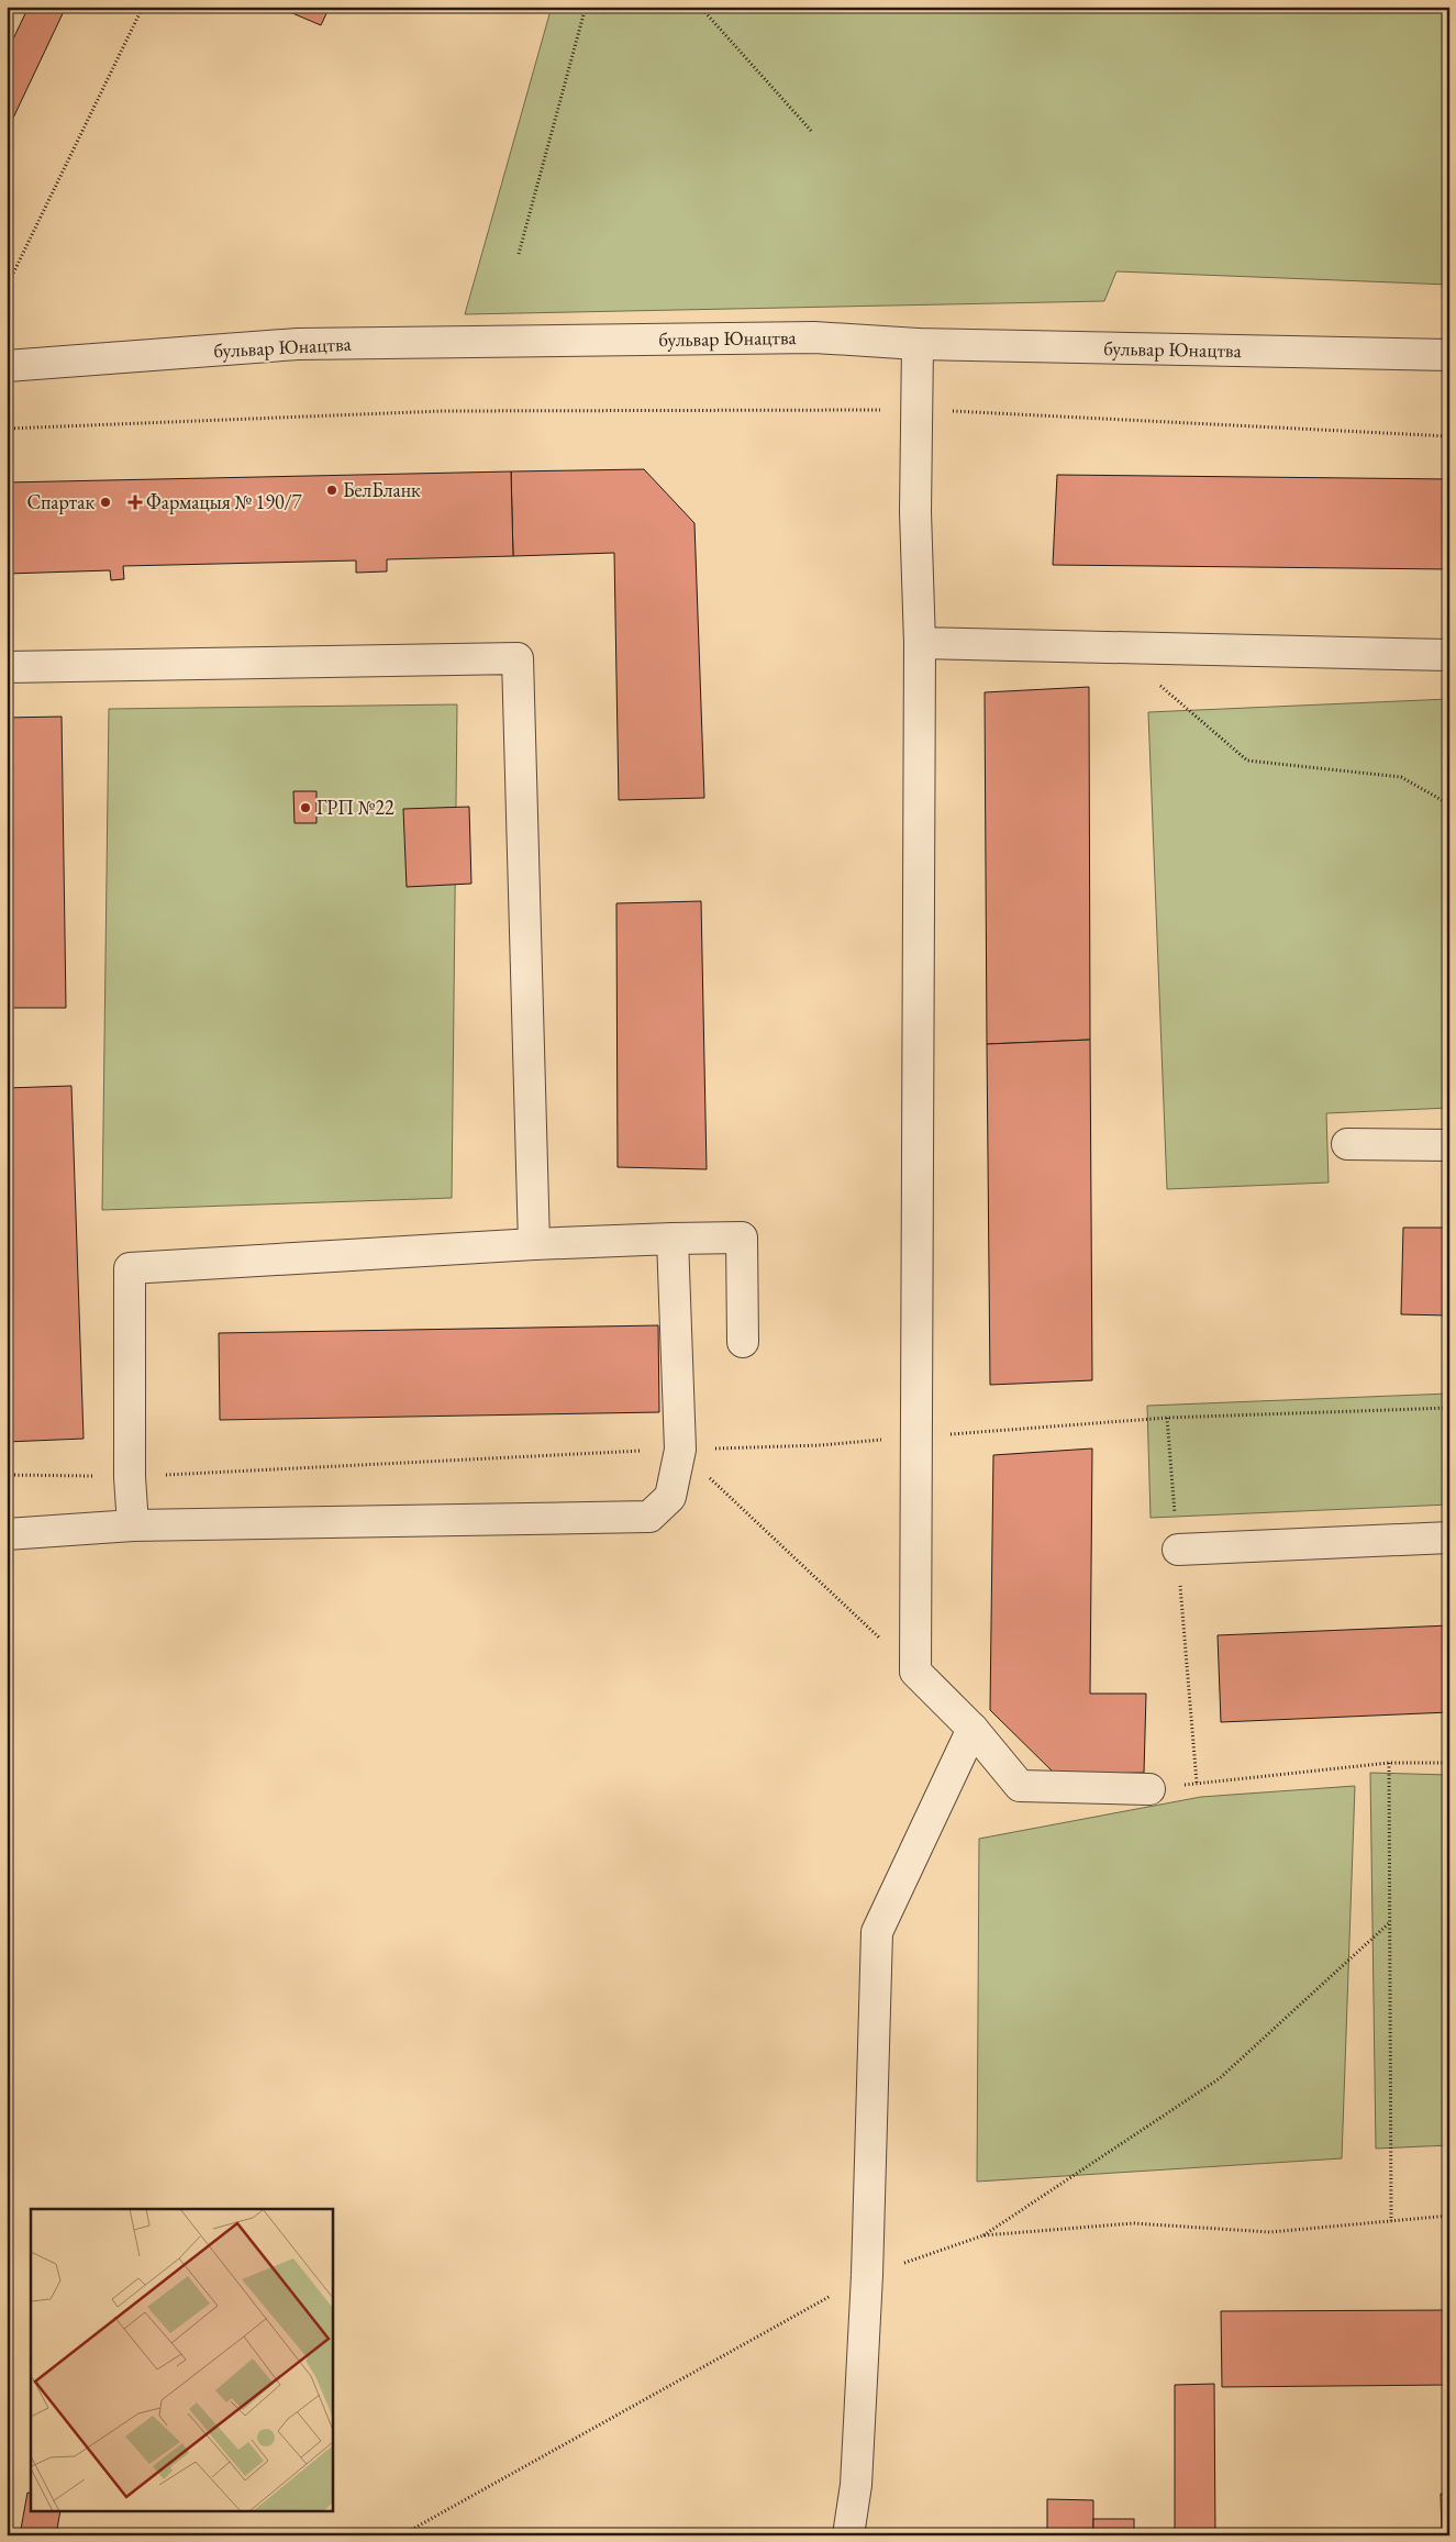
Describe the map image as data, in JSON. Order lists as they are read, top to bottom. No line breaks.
{"streets":{"street":["бульвар Юнацтва"]},"places":{"other":["БелБланк","Спартак","ГРП №22"],"health":["Фармацыя № 190/7"]}}
